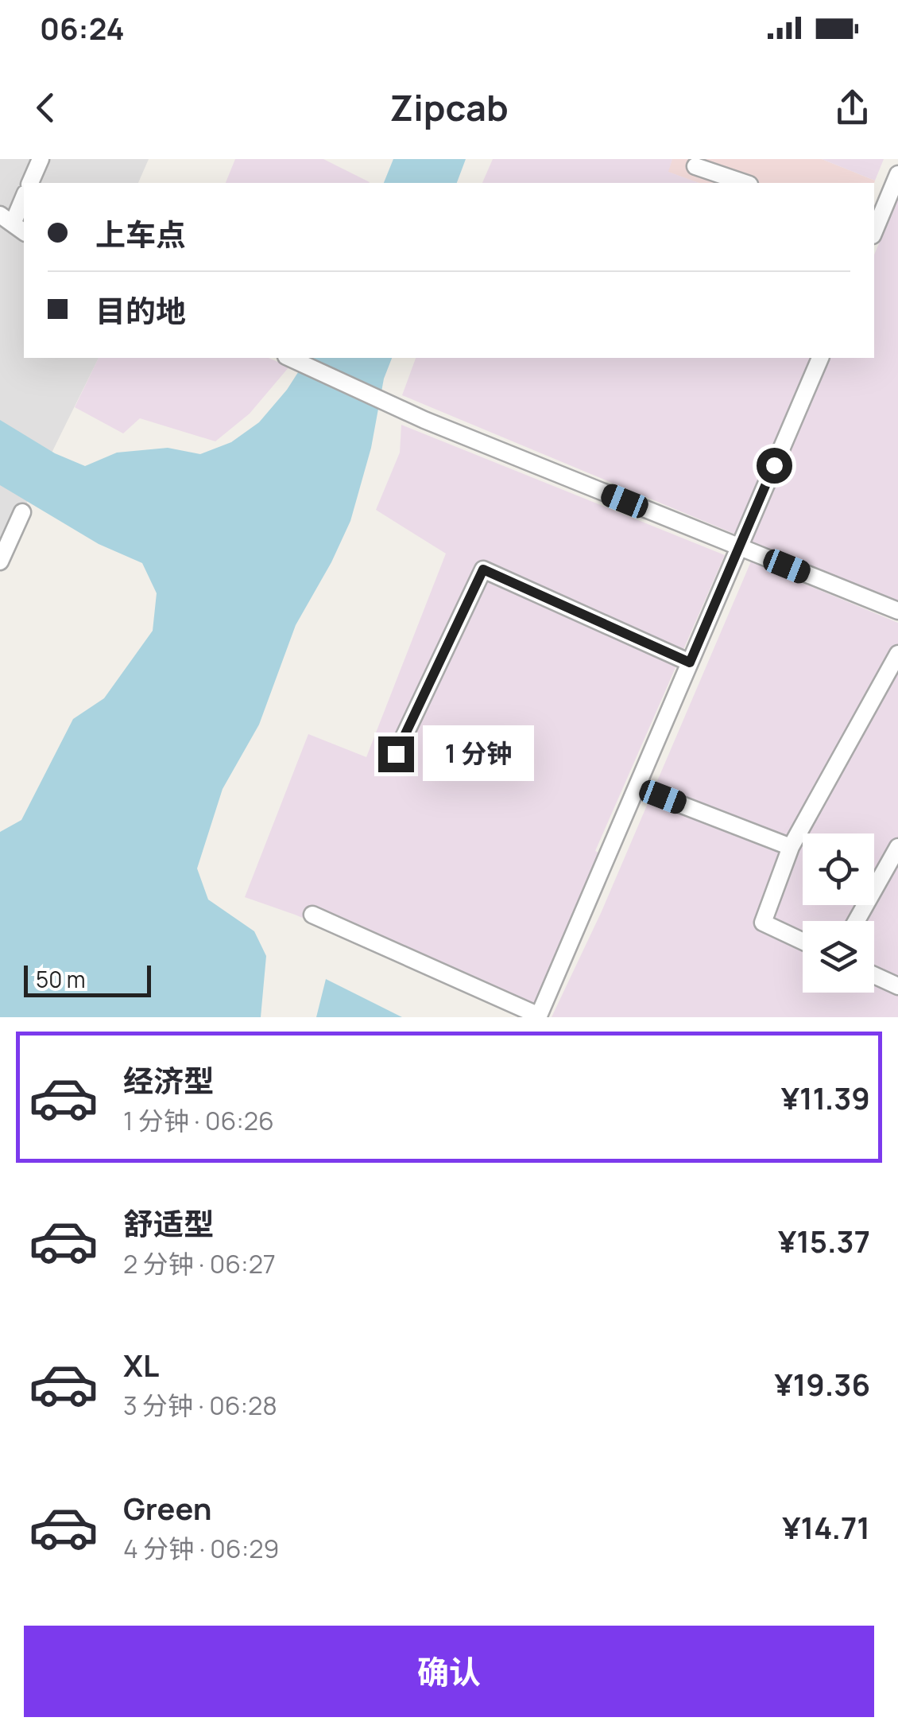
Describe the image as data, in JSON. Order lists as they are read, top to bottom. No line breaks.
{"scale_bar":"50 m","page":{"status":"06:24","header":"Zipcab","banner":["上车点","目的地"],"bubble":"1 分钟","scale":"50 m","list":[{"name":"经济型","note":"1 分钟 · 06:26","value":"¥11.39"},{"name":"舒适型","note":"2 分钟 · 06:27","value":"¥15.37"},{"name":"XL","note":"3 分钟 · 06:28","value":"¥19.36"},{"name":"Green","note":"4 分钟 · 06:29","value":"¥14.71"}],"buttons":"确认"}}
